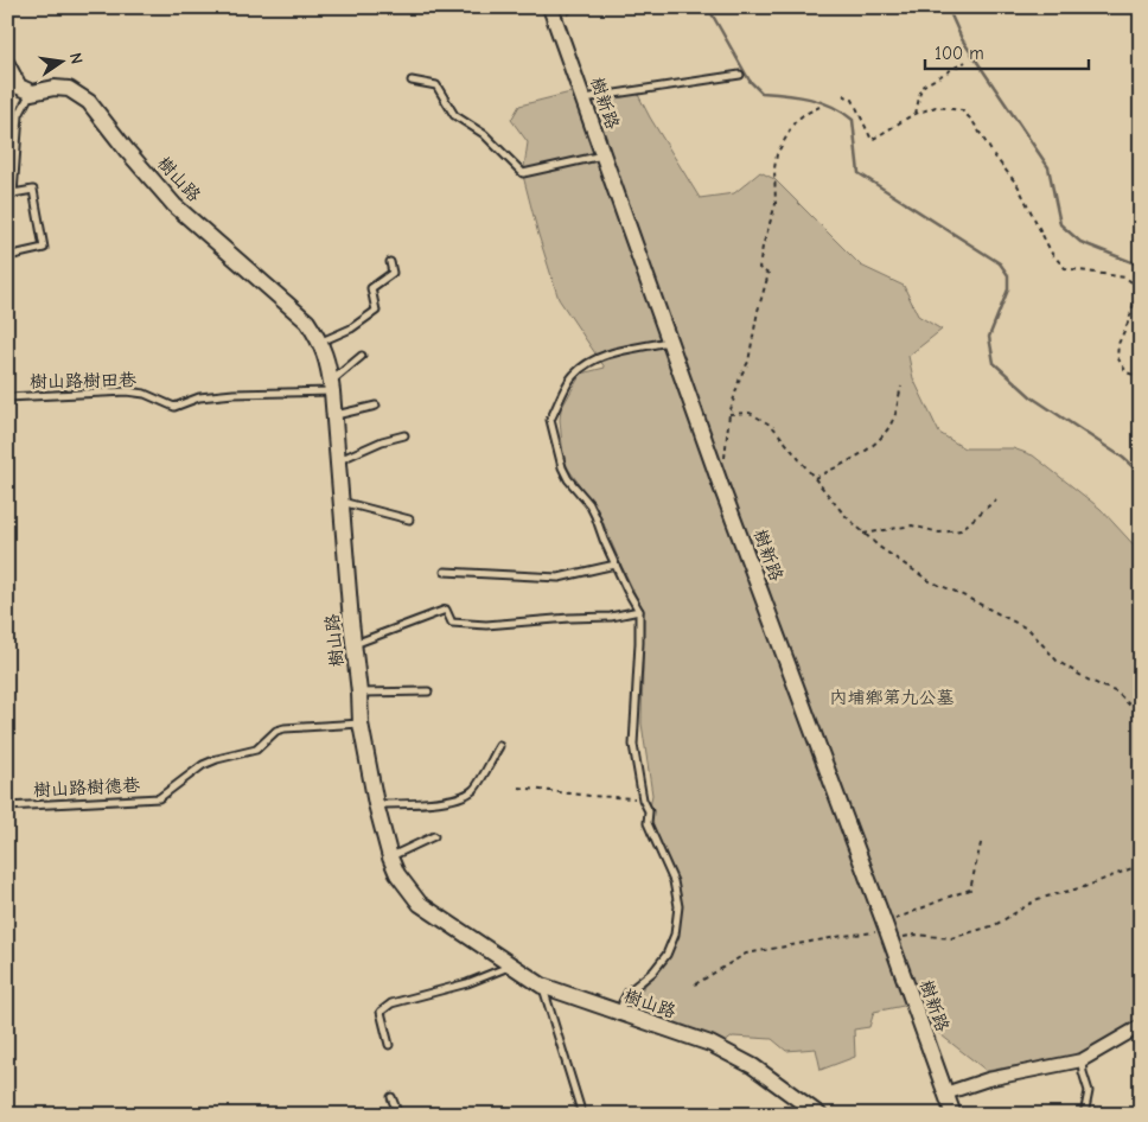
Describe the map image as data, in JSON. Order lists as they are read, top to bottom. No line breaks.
{"streets":{"street":["樹新路","樹山路"],"lane":["樹山路樹田巷","樹山路樹德巷"]},"crossings":[["樹山路","樹山路樹田巷"],["樹山路","樹山路樹德巷"]],"parks":["內埔鄉第九公墓"],"scale_bar":"100 m","north":"right"}
